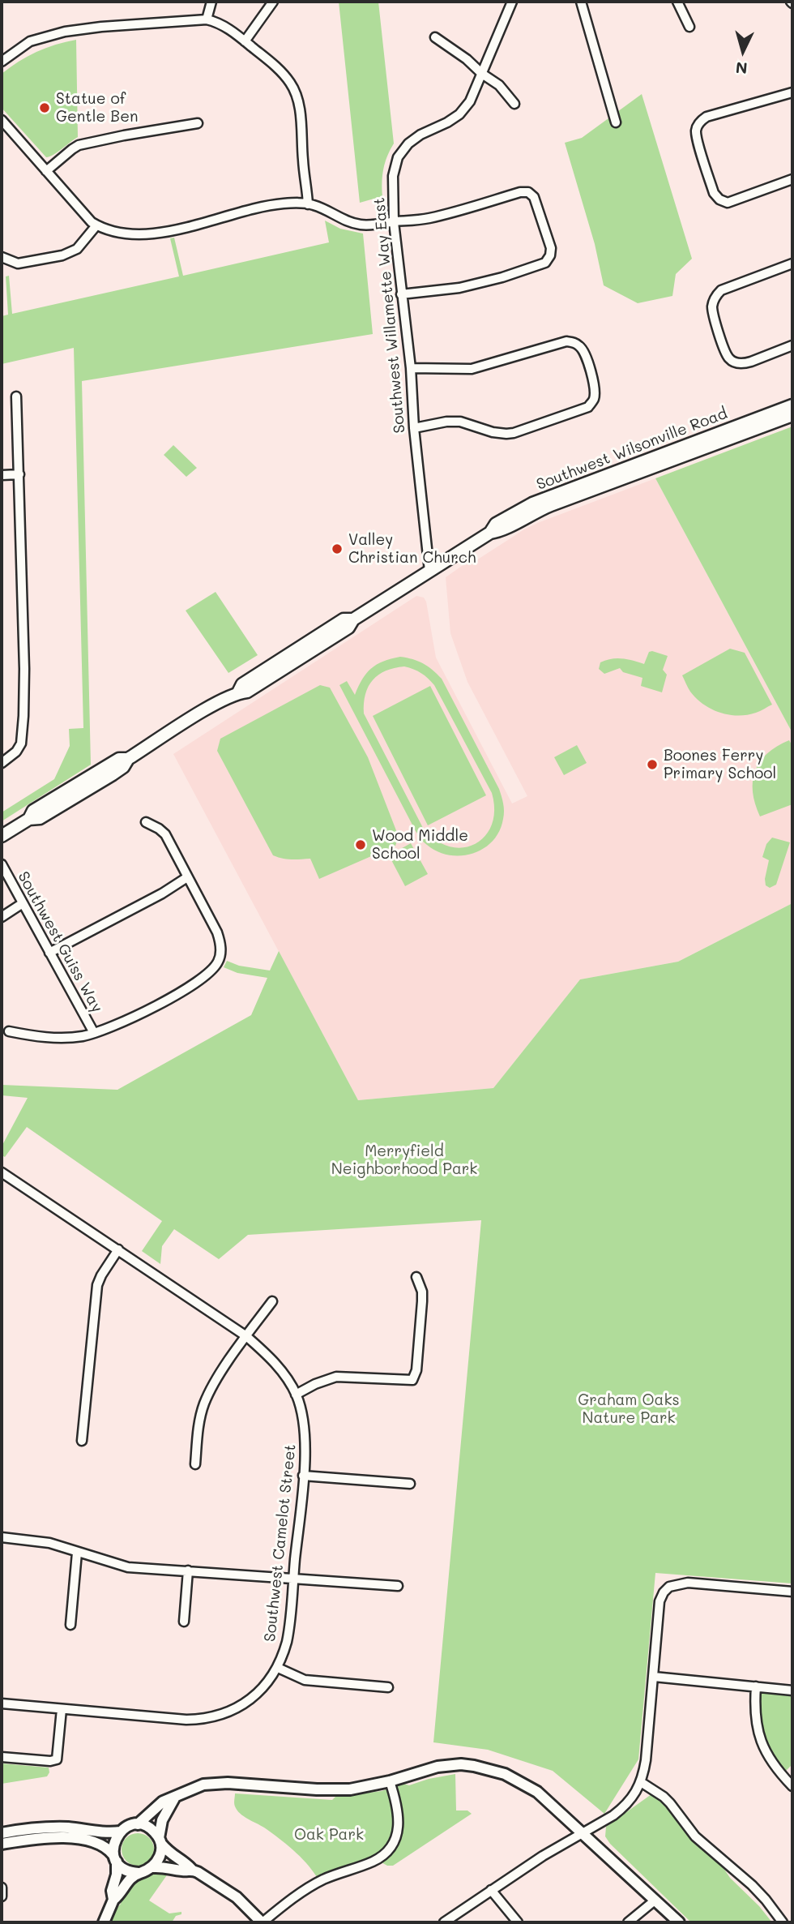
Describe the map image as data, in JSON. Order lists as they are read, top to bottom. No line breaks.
{"streets":{"main road":["Southwest Wilsonville Road"],"street":["Southwest Willamette Way East","Southwest Guiss Way","Southwest Camelot Street"]},"crossings":[["Southwest Willamette Way East","Southwest Wilsonville Road"]],"parks":["Merryfield Neighborhood Park","Graham Oaks Nature Park","Oak Park"],"places":["Statue of Gentle Ben","Valley Christian Church","Boones Ferry Primary School","Wood Middle School"],"north":"bottom"}
